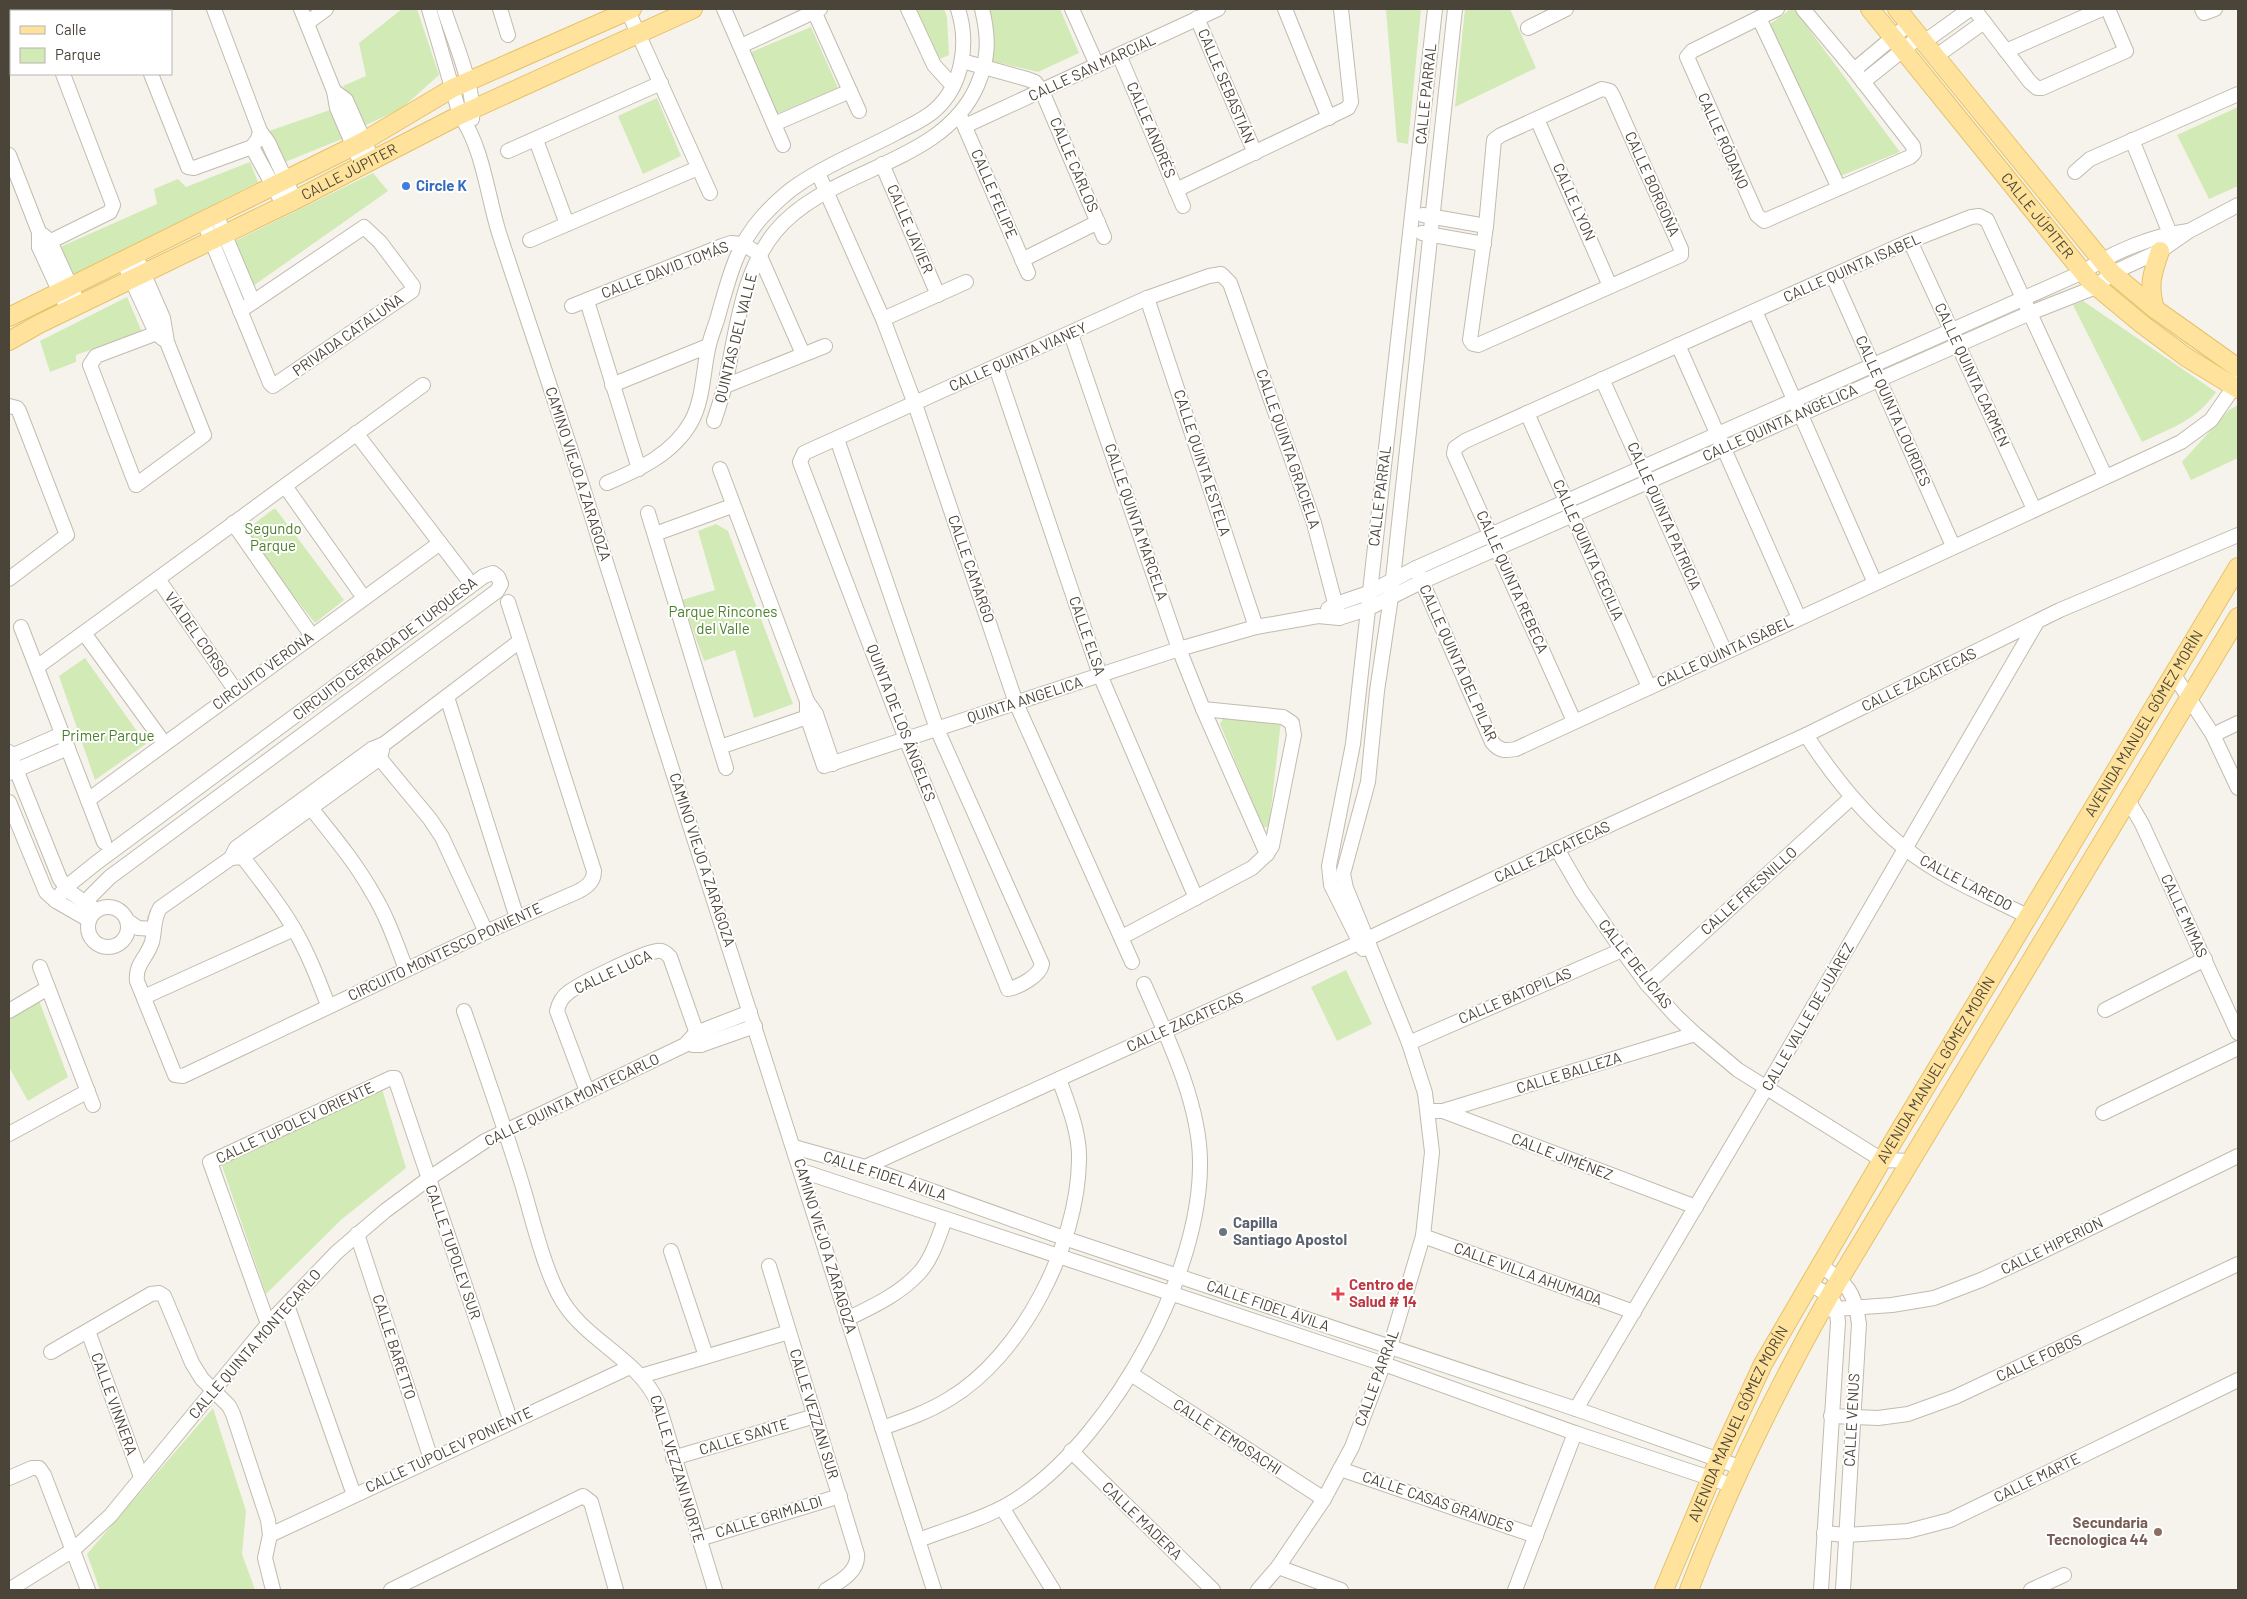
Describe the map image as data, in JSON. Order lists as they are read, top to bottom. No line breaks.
{"streets":{"main road":["CALLE JÚPITER","AVENIDA MANUEL GÓMEZ MORÍN"],"street":["CALLE SAN MARCIAL","CALLE SEBASTIÁN","CALLE PARRAL","CALLE ANDRÉS","CALLE RÓDANO","CALLE CARLOS","CALLE BORGOÑA","CALLE FELIPE","CALLE LYON","CALLE JAVIER","CALLE QUINTA ISABEL","CALLE DAVID TOMÁS","PRIVADA CATALUÑA","QUINTAS DEL VALLE","CALLE QUINTA VIANEY","CALLE QUINTA CARMEN","CALLE QUINTA LOURDES","CALLE QUINTA ANGÉLICA","CALLE QUINTA GRACIELA","CALLE QUINTA ESTELA","CAMINO VIEJO A ZARAGOZA","CALLE QUINTA PATRICIA","CALLE QUINTA MARCELA","CALLE QUINTA CECILIA","CALLE CAMARGO","CALLE QUINTA REBECA","VÍA DEL CORSO","CALLE ELSA","CIRCUITO CERRADA DE TURQUESA","CALLE QUINTA DEL PILAR","CIRCUITO VERONA","CALLE ZACATECAS","QUINTA ANGELICA","QUINTA DE LOS ÁNGELES","CALLE LAREDO","CALLE FRESNILLO","CALLE MIMAS","CIRCUITO MONTESCO PONIENTE","CALLE DELICIAS","CALLE LUCA","CALLE BATOPILAS","CALLE VALLE DE JUÁREZ","CALLE BALLEZA","CALLE QUINTA MONTECARLO","CALLE TUPOLEV ORIENTE","CALLE JIMÉNEZ","CALLE FIDEL ÁVILA","CALLE HIPERION","CALLE TUPOLEV SUR","CALLE VILLA AHUMADA","CALLE BARETTO","CALLE FOBOS","CALLE VINNERA","CALLE VEZZANI SUR","CALLE VENUS","CALLE SANTE","CALLE TEMOSACHI","CALLE TUPOLEV PONIENTE","CALLE VEZZANI NORTE","CALLE MARTE","CALLE CASAS GRANDES","CALLE GRIMALDI","CALLE MADERA"]},"crossings":[["CALLE SAN MARCIAL","CALLE SEBASTIÁN"],["CALLE SAN MARCIAL","CALLE ANDRÉS"],["CALLE SAN MARCIAL","CALLE CARLOS"],["CALLE SAN MARCIAL","CALLE FELIPE"],["CALLE PARRAL","CALLE QUINTA ANGÉLICA"],["CALLE PARRAL","CALLE ZACATECAS"],["CALLE PARRAL","QUINTA ANGELICA"],["CALLE PARRAL","CALLE BATOPILAS"],["CALLE PARRAL","CALLE JIMÉNEZ"],["CALLE PARRAL","CALLE FIDEL ÁVILA"],["CALLE PARRAL","CALLE VILLA AHUMADA"],["CALLE PARRAL","CALLE TEMOSACHI"],["CALLE PARRAL","CALLE CASAS GRANDES"],["CALLE CARLOS","CALLE FELIPE"],["CALLE JÚPITER","CALLE QUINTA ISABEL"],["CALLE JÚPITER","PRIVADA CATALUÑA"],["CALLE JÚPITER","CALLE QUINTA ANGÉLICA"],["CALLE JÚPITER","CAMINO VIEJO A ZARAGOZA"],["CALLE BORGOÑA","CALLE LYON"],["CALLE QUINTA ISABEL","CALLE QUINTA CARMEN"],["CALLE QUINTA ISABEL","CALLE QUINTA LOURDES"],["CALLE QUINTA ISABEL","CALLE QUINTA ANGÉLICA"],["CALLE QUINTA ISABEL","CALLE QUINTA PATRICIA"],["CALLE QUINTA ISABEL","CALLE QUINTA CECILIA"],["CALLE QUINTA ISABEL","CALLE QUINTA REBECA"],["CALLE QUINTA ISABEL","CALLE QUINTA DEL PILAR"],["CALLE QUINTA VIANEY","CALLE QUINTA GRACIELA"],["CALLE QUINTA VIANEY","CALLE QUINTA ESTELA"],["CALLE QUINTA VIANEY","CALLE QUINTA MARCELA"],["CALLE QUINTA VIANEY","CALLE CAMARGO"],["CALLE QUINTA VIANEY","CALLE ELSA"],["CALLE QUINTA VIANEY","QUINTA DE LOS ÁNGELES"],["CALLE QUINTA CARMEN","CALLE QUINTA ANGÉLICA"],["CALLE QUINTA LOURDES","CALLE QUINTA ANGÉLICA"],["CALLE QUINTA ANGÉLICA","CALLE QUINTA PATRICIA"],["CALLE QUINTA ANGÉLICA","CALLE QUINTA CECILIA"],["CALLE QUINTA ANGÉLICA","CALLE QUINTA REBECA"],["CALLE QUINTA ANGÉLICA","CALLE QUINTA DEL PILAR"],["CALLE QUINTA ANGÉLICA","QUINTA ANGELICA"],["CALLE QUINTA GRACIELA","QUINTA ANGELICA"],["CALLE QUINTA ESTELA","QUINTA ANGELICA"],["CAMINO VIEJO A ZARAGOZA","CALLE QUINTA MONTECARLO"],["CAMINO VIEJO A ZARAGOZA","CALLE FIDEL ÁVILA"],["CALLE QUINTA MARCELA","QUINTA ANGELICA"],["CALLE CAMARGO","QUINTA ANGELICA"],["VÍA DEL CORSO","CIRCUITO VERONA"],["CALLE ELSA","QUINTA ANGELICA"],["CALLE ZACATECAS","CALLE LAREDO"],["CALLE ZACATECAS","CALLE DELICIAS"],["CALLE ZACATECAS","CALLE VALLE DE JUÁREZ"],["CALLE ZACATECAS","CALLE FIDEL ÁVILA"],["QUINTA ANGELICA","QUINTA DE LOS ÁNGELES"],["AVENIDA MANUEL GÓMEZ MORÍN","CALLE LAREDO"],["AVENIDA MANUEL GÓMEZ MORÍN","CALLE MIMAS"],["AVENIDA MANUEL GÓMEZ MORÍN","CALLE DELICIAS"],["AVENIDA MANUEL GÓMEZ MORÍN","CALLE FIDEL ÁVILA"],["AVENIDA MANUEL GÓMEZ MORÍN","CALLE HIPERION"],["AVENIDA MANUEL GÓMEZ MORÍN","CALLE VENUS"],["CALLE LAREDO","CALLE FRESNILLO"],["CALLE LAREDO","CALLE VALLE DE JUÁREZ"],["CALLE FRESNILLO","CALLE DELICIAS"],["CALLE DELICIAS","CALLE BATOPILAS"],["CALLE DELICIAS","CALLE VALLE DE JUÁREZ"],["CALLE DELICIAS","CALLE BALLEZA"],["CALLE LUCA","CALLE QUINTA MONTECARLO"],["CALLE VALLE DE JUÁREZ","CALLE JIMÉNEZ"],["CALLE VALLE DE JUÁREZ","CALLE FIDEL ÁVILA"],["CALLE VALLE DE JUÁREZ","CALLE VILLA AHUMADA"],["CALLE BALLEZA","CALLE JIMÉNEZ"],["CALLE QUINTA MONTECARLO","CALLE TUPOLEV ORIENTE"],["CALLE QUINTA MONTECARLO","CALLE TUPOLEV SUR"],["CALLE QUINTA MONTECARLO","CALLE BARETTO"],["CALLE QUINTA MONTECARLO","CALLE VINNERA"],["CALLE QUINTA MONTECARLO","CALLE VEZZANI NORTE"],["CALLE TUPOLEV ORIENTE","CALLE TUPOLEV SUR"],["CALLE HIPERION","CALLE VENUS"],["CALLE TUPOLEV SUR","CALLE TUPOLEV PONIENTE"],["CALLE BARETTO","CALLE TUPOLEV PONIENTE"],["CALLE FOBOS","CALLE VENUS"],["CALLE VEZZANI SUR","CALLE SANTE"],["CALLE VEZZANI SUR","CALLE TUPOLEV PONIENTE"],["CALLE VEZZANI SUR","CALLE GRIMALDI"],["CALLE VENUS","CALLE MARTE"],["CALLE SANTE","CALLE VEZZANI NORTE"],["CALLE TUPOLEV PONIENTE","CALLE VEZZANI NORTE"],["CALLE VEZZANI NORTE","CALLE GRIMALDI"]],"parks":["Segundo Parque","Parque Rincones del Valle","Primer Parque"],"places":{"other":["Circle K","Capilla Santiago Apostol","Secundaria Tecnologica 44"],"health":["Centro de Salud # 14"]},"legend":["Calle","Parque"]}
